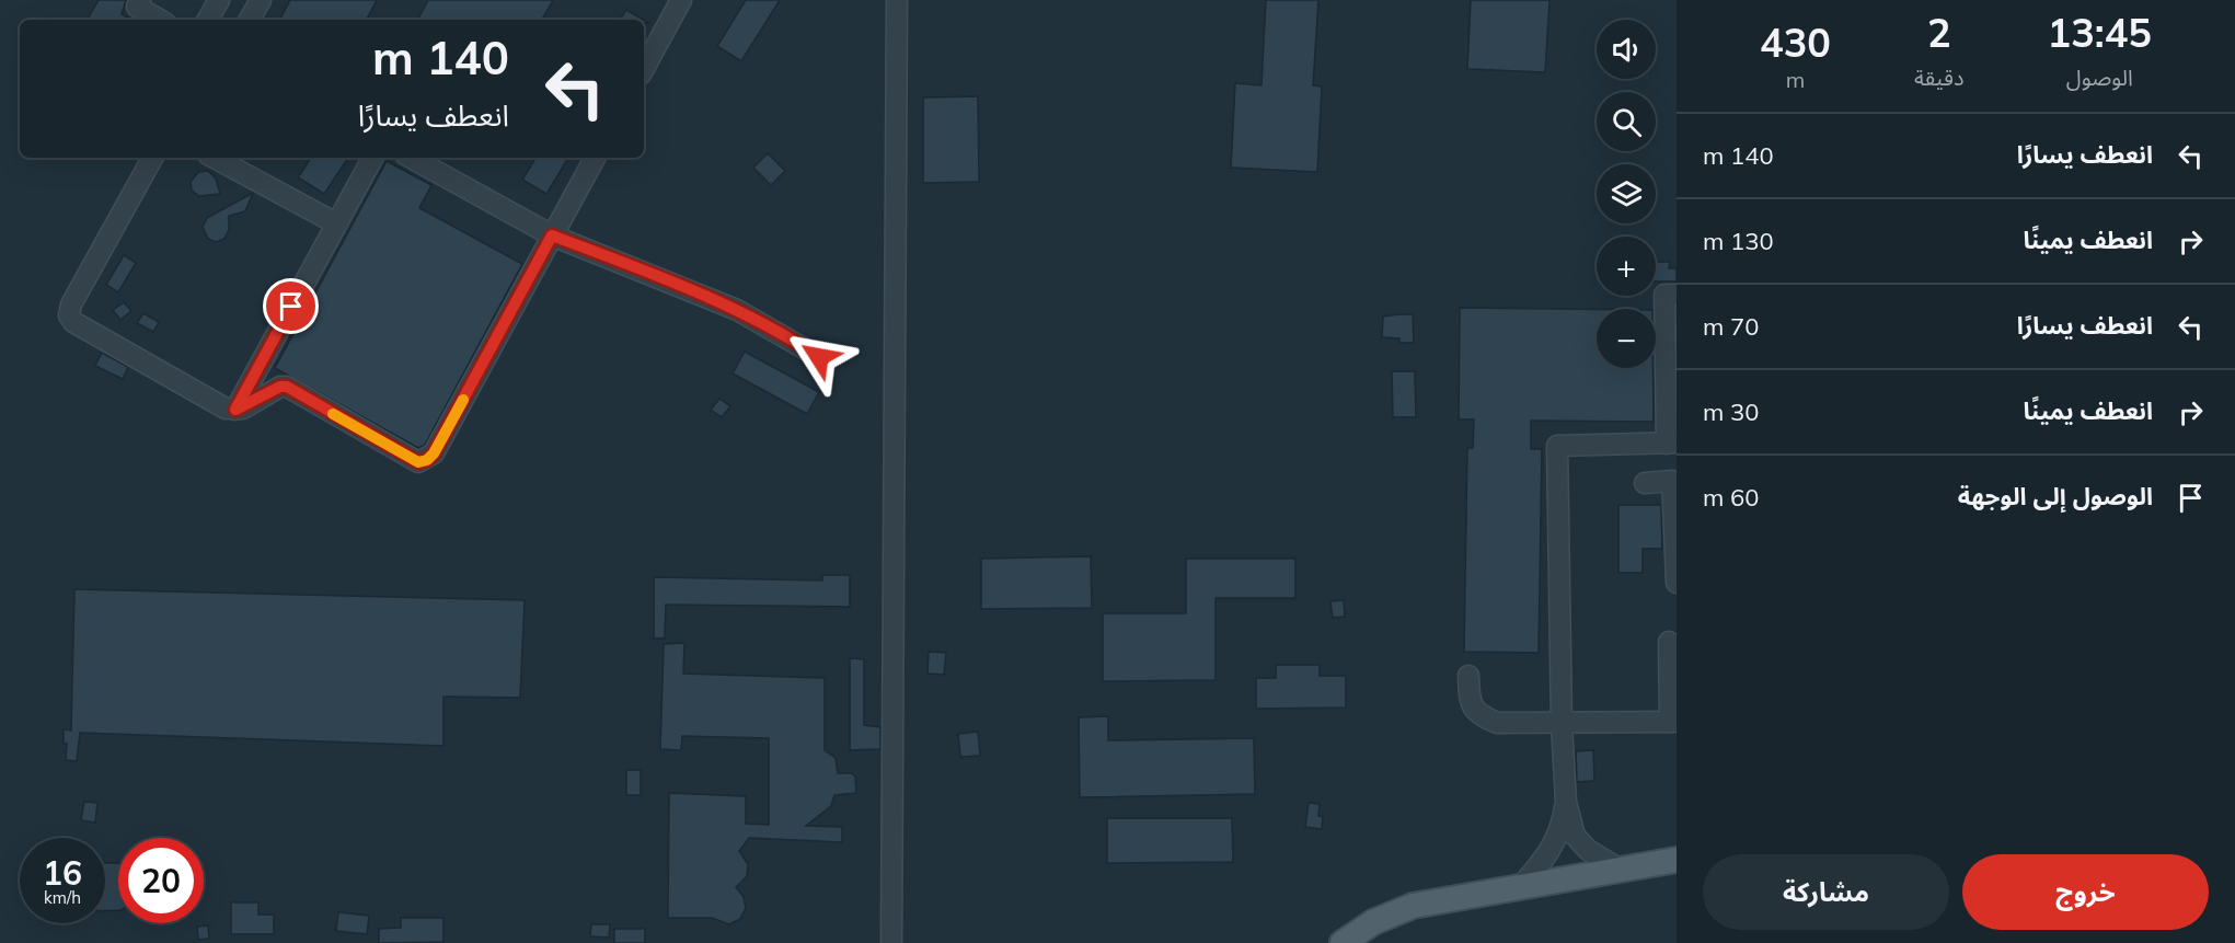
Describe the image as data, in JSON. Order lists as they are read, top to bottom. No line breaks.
{"page":{"eta":["13:45","الوصول","2","دقيقة","430","m"],"map_buttons":["+","−"],"turn":["140 m","انعطف يسارًا"],"list":[{"name":"انعطف يسارًا","value":"140 m"},{"name":"انعطف يمينًا","value":"130 m"},{"name":"انعطف يسارًا","value":"70 m"},{"name":"انعطف يمينًا","value":"30 m"},{"name":"الوصول إلى الوجهة","value":"60 m"}],"speed":"16 km/h","limit":"20","buttons":["خروج","مشاركة"]}}
